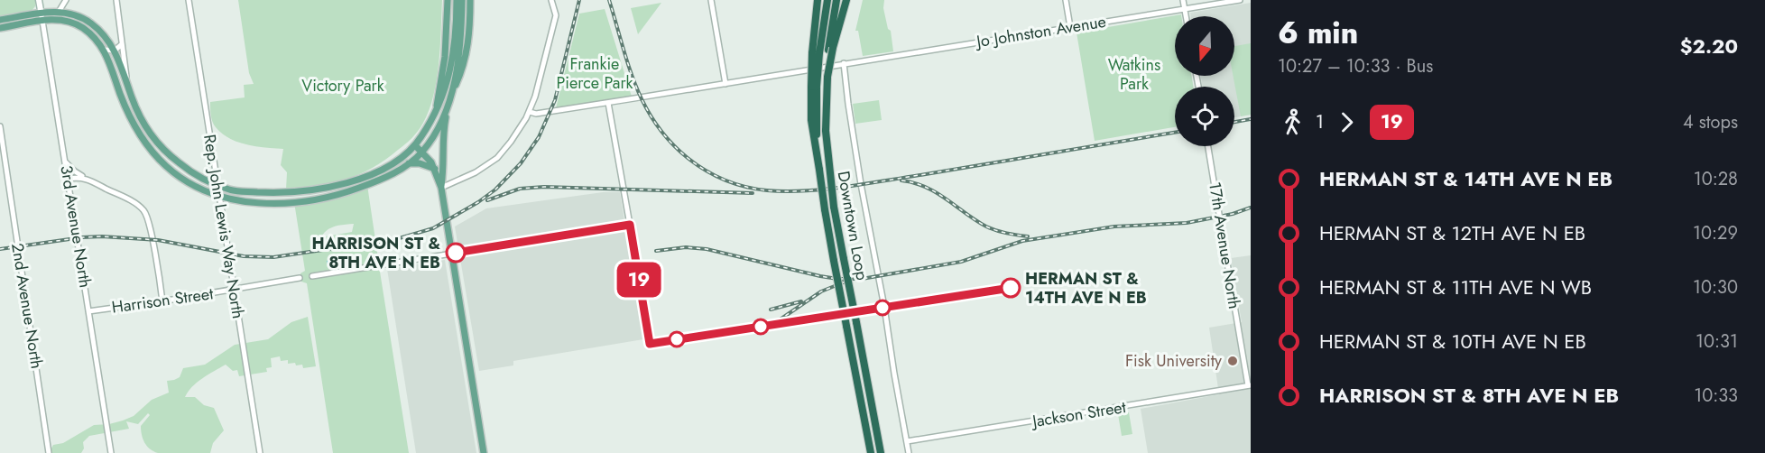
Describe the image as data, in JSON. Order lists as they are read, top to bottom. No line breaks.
{"streets":{"highway":["Downtown Loop"],"main road":["3rd Avenue North"],"street":["Jo Johnston Avenue","Rep. John Lewis Way North","17th Avenue North","Harrison Street","2nd Avenue North","Jackson Street"]},"crossings":[["3rd Avenue North","Harrison Street"],["Rep. John Lewis Way North","Harrison Street"],["17th Avenue North","Jackson Street"]],"parks":["Frankie Pierce Park","Watkins Park","Victory Park"],"places":["HARRISON ST & 8TH AVE N EB","HERMAN ST & 14TH AVE N EB","Fisk University"],"lines":["bus line 19"],"north":"bottom","page":{"on_map":"19","heading":["6 min","10:27 – 10:33 · Bus","$2.20"],"legs":["1","19","4 stops"],"list":[{"name":"HERMAN ST & 14TH AVE N EB","value":"10:28"},{"name":"HERMAN ST & 12TH AVE N EB","value":"10:29"},{"name":"HERMAN ST & 11TH AVE N WB","value":"10:30"},{"name":"HERMAN ST & 10TH AVE N EB","value":"10:31"},{"name":"HARRISON ST & 8TH AVE N EB","value":"10:33"}]}}
